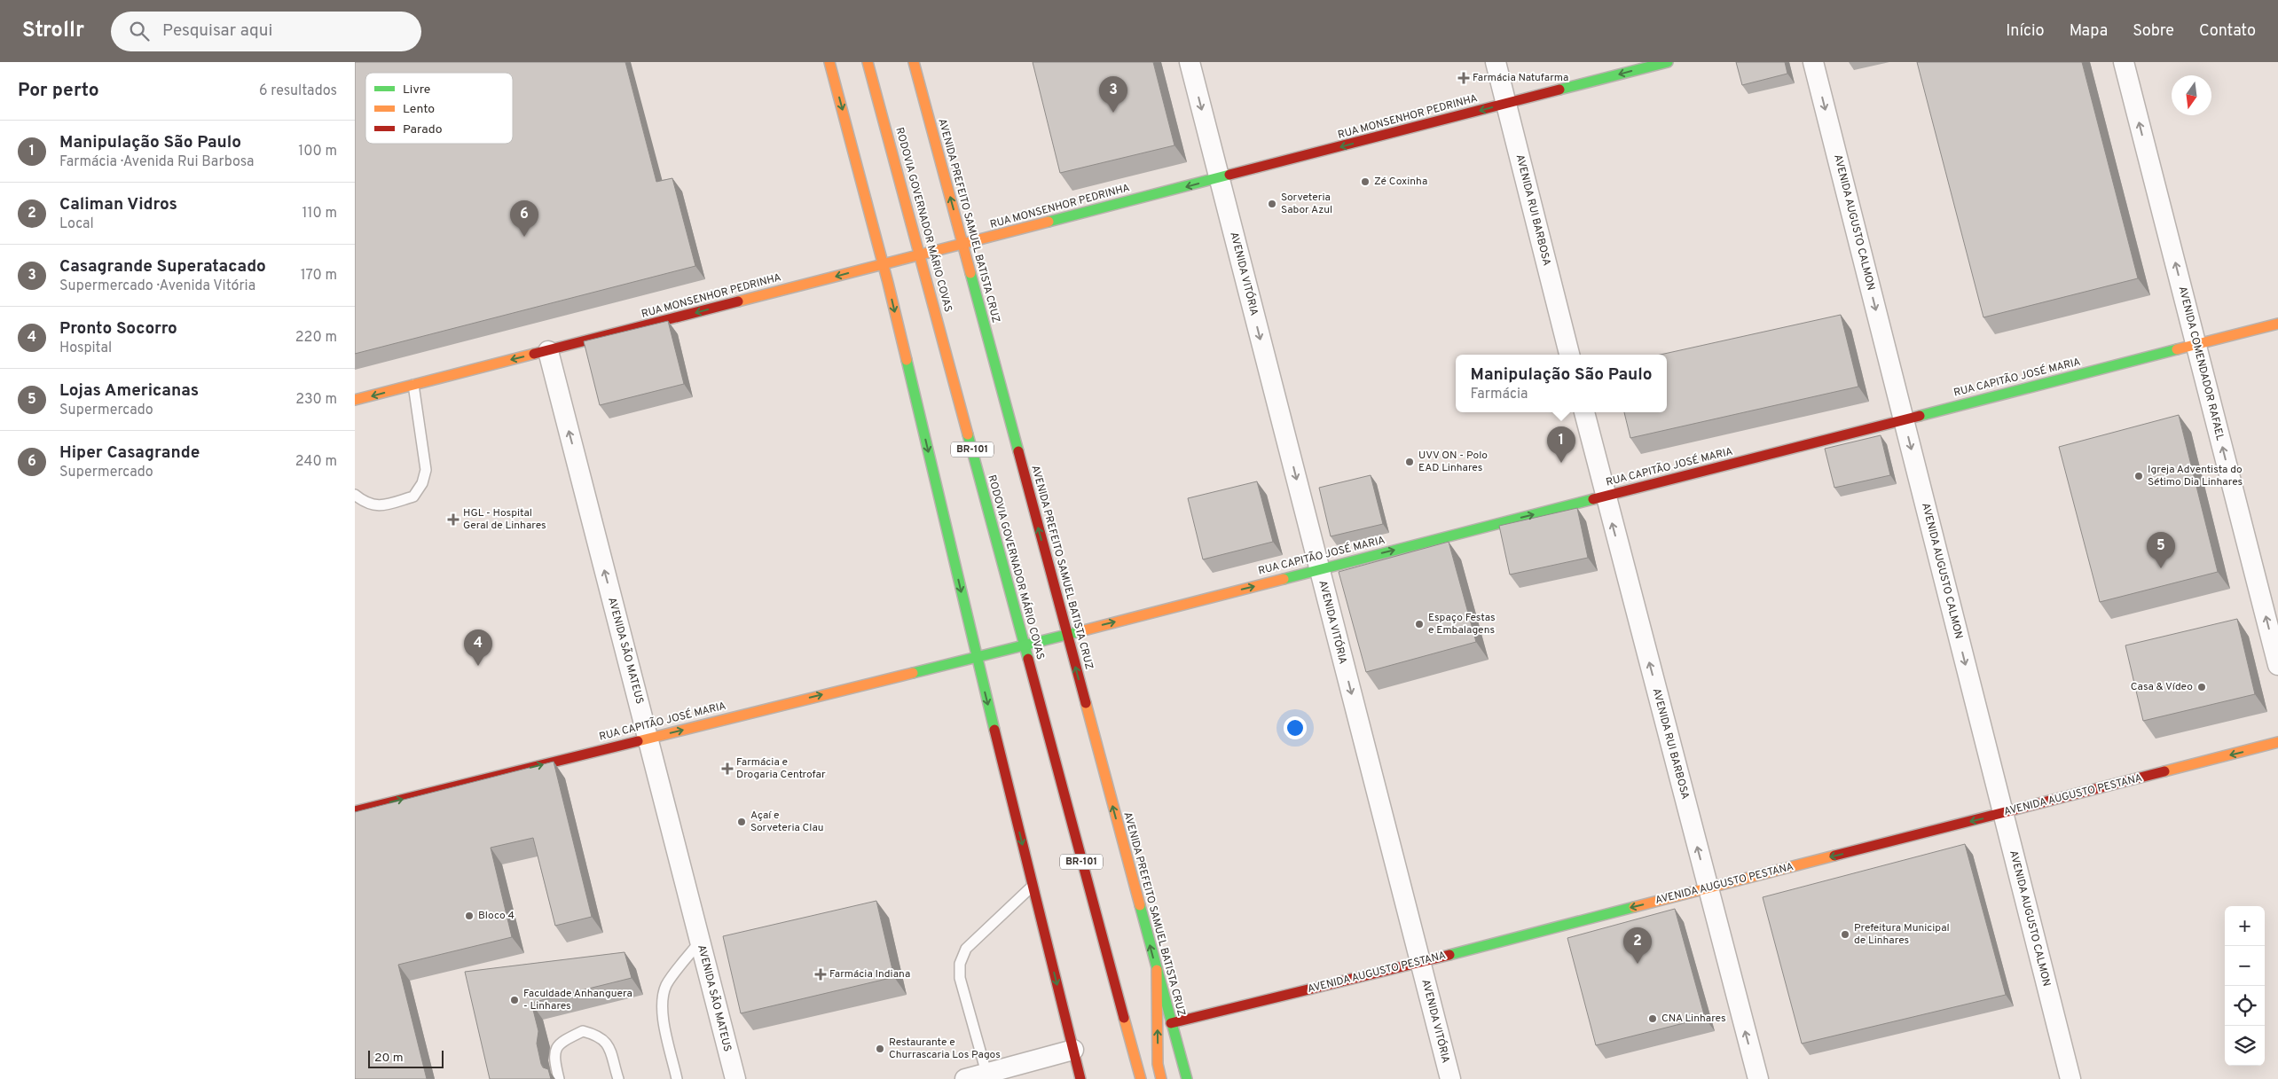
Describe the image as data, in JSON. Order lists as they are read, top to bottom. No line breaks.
{"streets":{"main road":["RUA MONSENHOR PEDRINHA","RODOVIA GOVERNADOR MÁRIO COVAS","AVENIDA PREFEITO SAMUEL BATISTA CRUZ","RUA CAPITÃO JOSÉ MARIA","BR-101","AVENIDA AUGUSTO PESTANA"],"street":["AVENIDA RUI BARBOSA","AVENIDA AUGUSTO CALMON","AVENIDA VITÓRIA","AVENIDA COMENDADOR RAFAEL","AVENIDA SÃO MATEUS"]},"crossings":[["RUA MONSENHOR PEDRINHA","AVENIDA RUI BARBOSA"],["RUA MONSENHOR PEDRINHA","RODOVIA GOVERNADOR MÁRIO COVAS"],["RUA MONSENHOR PEDRINHA","AVENIDA PREFEITO SAMUEL BATISTA CRUZ"],["RUA MONSENHOR PEDRINHA","AVENIDA VITÓRIA"],["RUA MONSENHOR PEDRINHA","AVENIDA SÃO MATEUS"],["AVENIDA RUI BARBOSA","RUA CAPITÃO JOSÉ MARIA"],["AVENIDA RUI BARBOSA","AVENIDA AUGUSTO PESTANA"],["RODOVIA GOVERNADOR MÁRIO COVAS","RUA CAPITÃO JOSÉ MARIA"],["AVENIDA PREFEITO SAMUEL BATISTA CRUZ","RUA CAPITÃO JOSÉ MARIA"],["AVENIDA PREFEITO SAMUEL BATISTA CRUZ","AVENIDA AUGUSTO PESTANA"],["AVENIDA AUGUSTO CALMON","RUA CAPITÃO JOSÉ MARIA"],["AVENIDA AUGUSTO CALMON","AVENIDA AUGUSTO PESTANA"],["AVENIDA VITÓRIA","RUA CAPITÃO JOSÉ MARIA"],["AVENIDA VITÓRIA","AVENIDA AUGUSTO PESTANA"],["AVENIDA COMENDADOR RAFAEL","RUA CAPITÃO JOSÉ MARIA"],["RUA CAPITÃO JOSÉ MARIA","AVENIDA SÃO MATEUS"]],"one_way":["RUA MONSENHOR PEDRINHA","AVENIDA RUI BARBOSA","AVENIDA AUGUSTO CALMON","AVENIDA VITÓRIA","AVENIDA COMENDADOR RAFAEL","RUA CAPITÃO JOSÉ MARIA","AVENIDA SÃO MATEUS","AVENIDA AUGUSTO PESTANA"],"places":{"health":["Farmácia Natufarma","HGL - Hospital Geral de Linhares","Farmácia e Drogaria Centrofar","Farmácia Indiana"],"other":["Zé Coxinha","Sorveteria Sabor Azul","UVV ON - Polo EAD Linhares","Igreja Adventista do Sétimo Dia Linhares","Espaço Festas e Embalagens","Casa & Vídeo","Açaí e Sorveteria Clau","Bloco 4","Prefeitura Municipal de Linhares","Faculdade Anhanguera - Linhares","CNA Linhares","Restaurante e Churrascaria Los Pagos"]},"legend":["Livre","Lento","Parado"],"scale_bar":"20 m","north":"bottom","page":{"header":"Strollr","search":"Pesquisar aqui","nav":["Início","Mapa","Sobre","Contato"],"heading":["Por perto","6 resultados"],"pins":["3","6","1","5","4","2"],"list":[{"mark":"1","name":"Manipulação São Paulo","note":"Farmácia · Avenida Rui Barbosa","value":"100 m"},{"mark":"2","name":"Caliman Vidros","note":"Local","value":"110 m"},{"mark":"3","name":"Casagrande Superatacado","note":"Supermercado · Avenida Vitória","value":"170 m"},{"mark":"4","name":"Pronto Socorro","note":"Hospital","value":"220 m"},{"mark":"5","name":"Lojas Americanas","note":"Supermercado","value":"230 m"},{"mark":"6","name":"Hiper Casagrande","note":"Supermercado","value":"240 m"}],"popup":["Manipulação São Paulo","Farmácia"],"map_buttons":["+","−"],"scale":"20 m"}}
